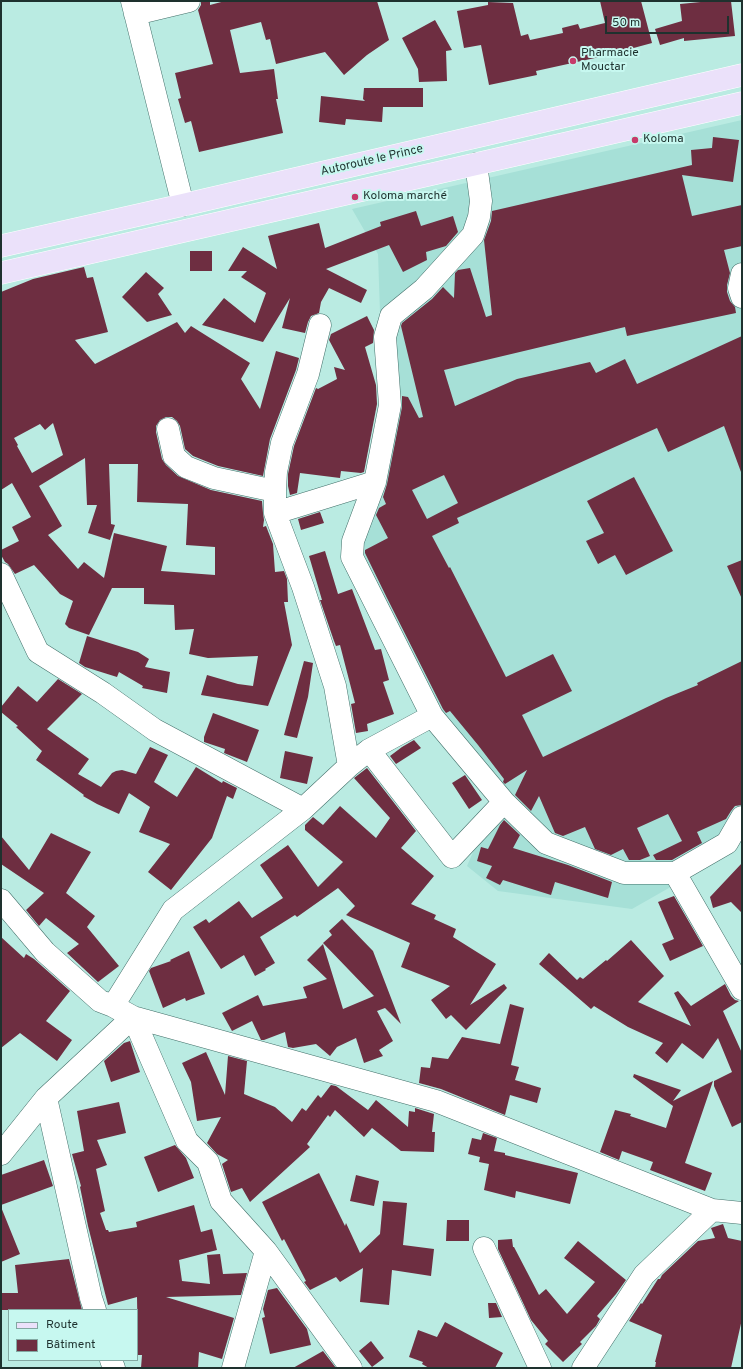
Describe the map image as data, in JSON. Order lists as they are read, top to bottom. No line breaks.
{"streets":{"main road":["Autoroute le Prince"]},"places":["Pharmacie Mouctar","Koloma","Koloma marché"],"legend":["Route","Bâtiment"],"scale_bar":"50 m"}
